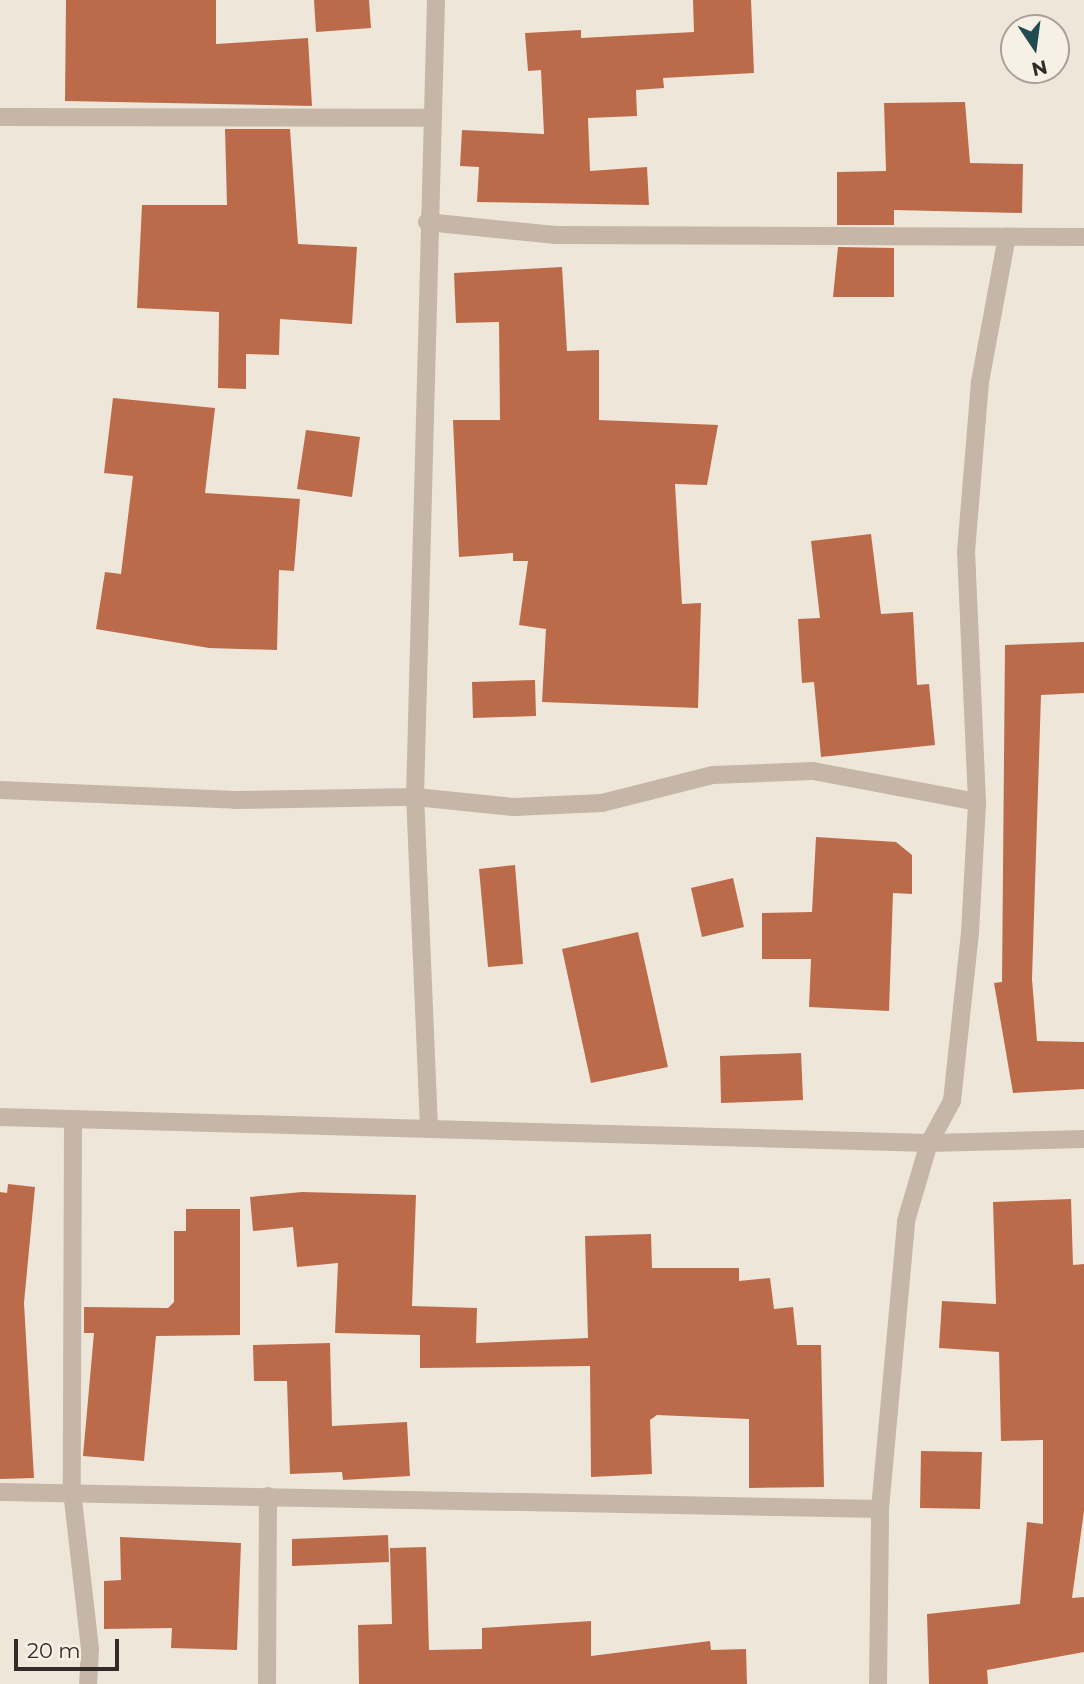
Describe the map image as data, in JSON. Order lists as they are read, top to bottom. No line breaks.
{"scale_bar":"20 m","north":"bottom"}
